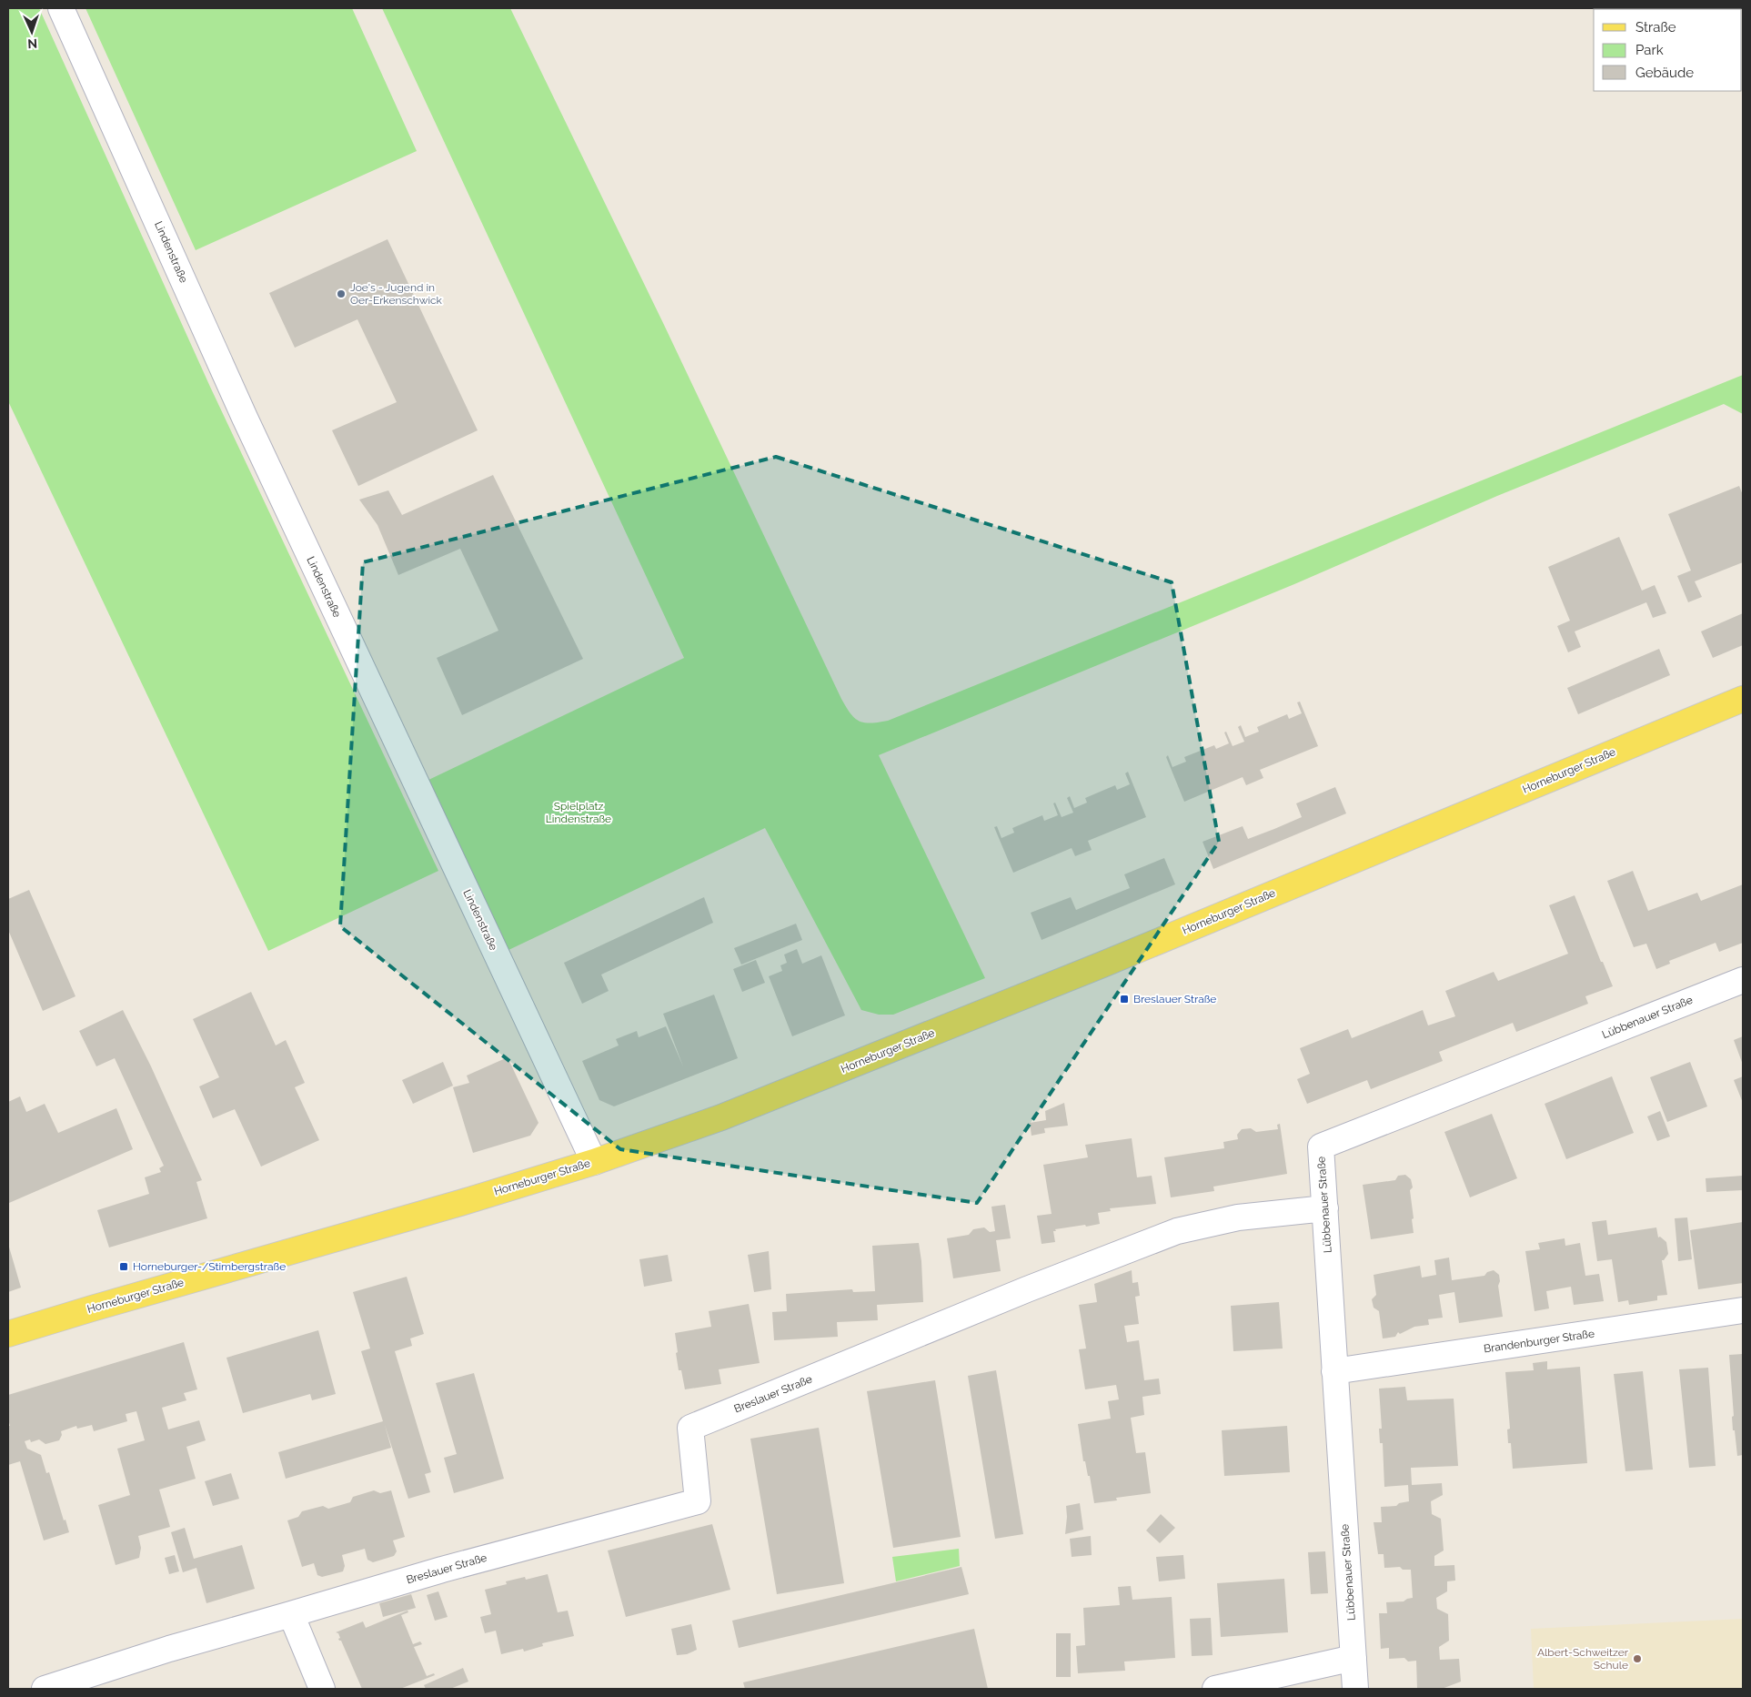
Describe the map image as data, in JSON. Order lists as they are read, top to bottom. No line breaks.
{"streets":{"main road":["Horneburger Straße"],"street":["Lindenstraße","Lübbenauer Straße","Brandenburger Straße","Breslauer Straße"]},"crossings":[["Lindenstraße","Horneburger Straße"],["Lübbenauer Straße","Brandenburger Straße"],["Lübbenauer Straße","Breslauer Straße"]],"parks":["Spielplatz Lindenstraße"],"places":{"other":["Joe's - Jugend in Oer-Erkenschwick","Albert-Schweitzer Schule"],"transit":["Breslauer Straße","Horneburger-/Stimbergstraße"]},"legend":["Straße","Park","Gebäude"],"north":"bottom"}
